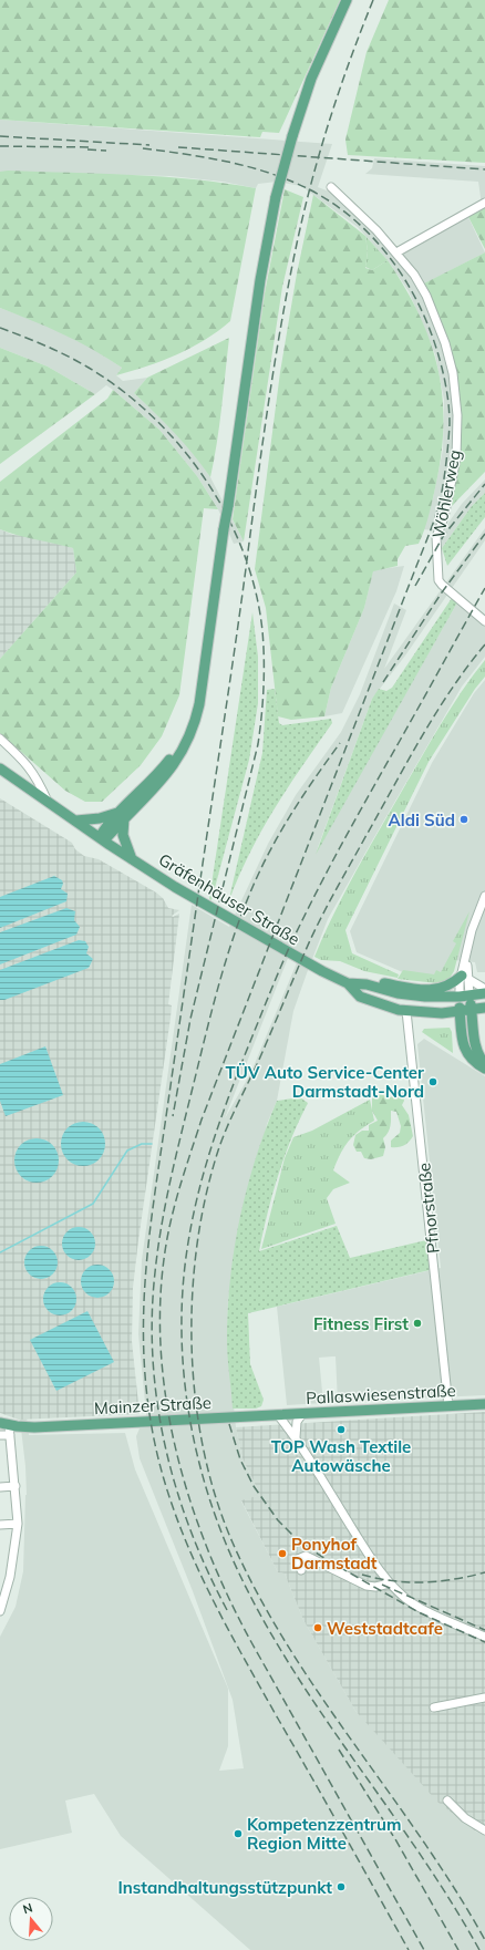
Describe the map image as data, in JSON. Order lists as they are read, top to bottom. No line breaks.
{"streets":{"main road":["Gräfenhäuser Straße","Pallaswiesenstraße","Mainzer Straße"],"street":["Wöhlerweg","Pfnorstraße"]},"crossings":[["Gräfenhäuser Straße","Pfnorstraße"],["Pfnorstraße","Pallaswiesenstraße"],["Pallaswiesenstraße","Mainzer Straße"]],"places":["Aldi Süd","TÜV Auto Service-Center Darmstadt-Nord","Fitness First","TOP Wash Textile Autowäsche","Ponyhof Darmstadt","Weststadtcafe","Kompetenzzentrum Region Mitte","Instandhaltungsstützpunkt"],"north":"top"}
